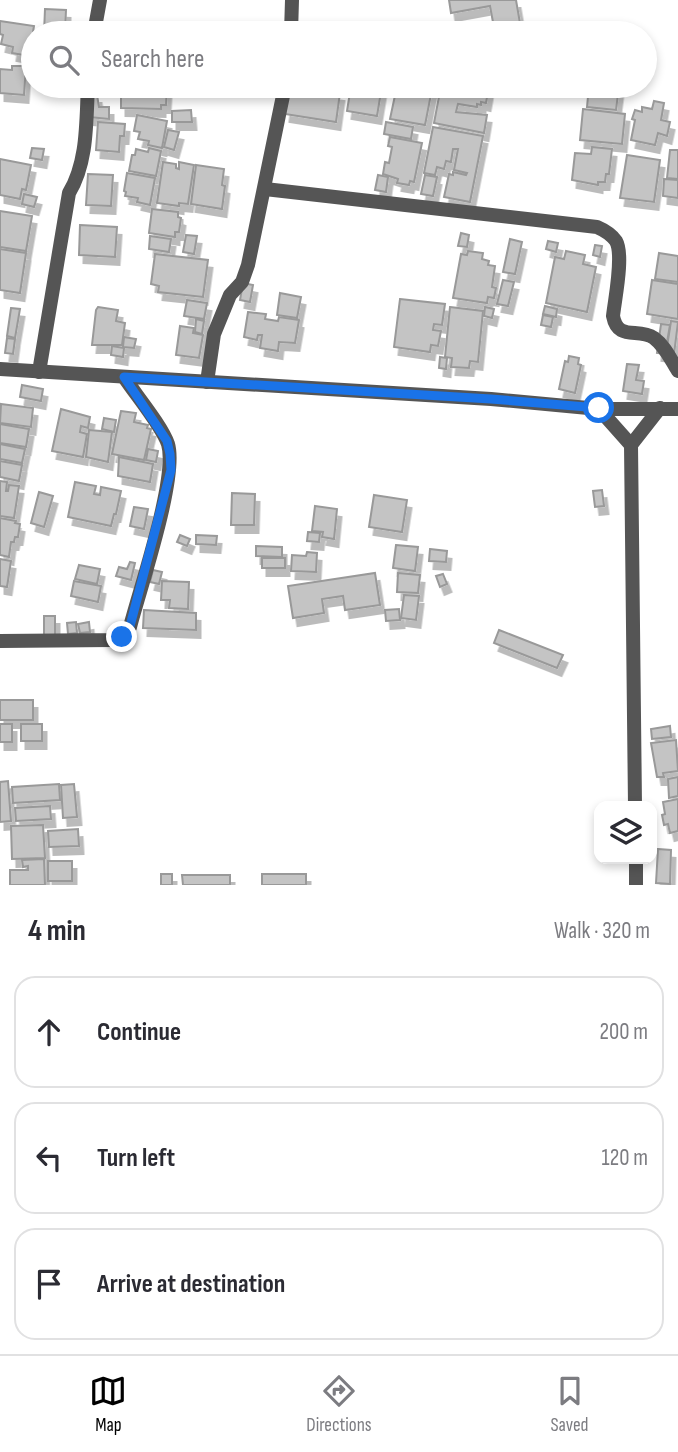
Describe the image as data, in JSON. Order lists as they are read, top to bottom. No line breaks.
{"page":{"search":"Search here","heading":["4 min","Walk · 320 m"],"list":[["Continue","200 m"],["Turn left","120 m"],"Arrive at destination"],"nav":["Map","Directions","Saved"]}}
